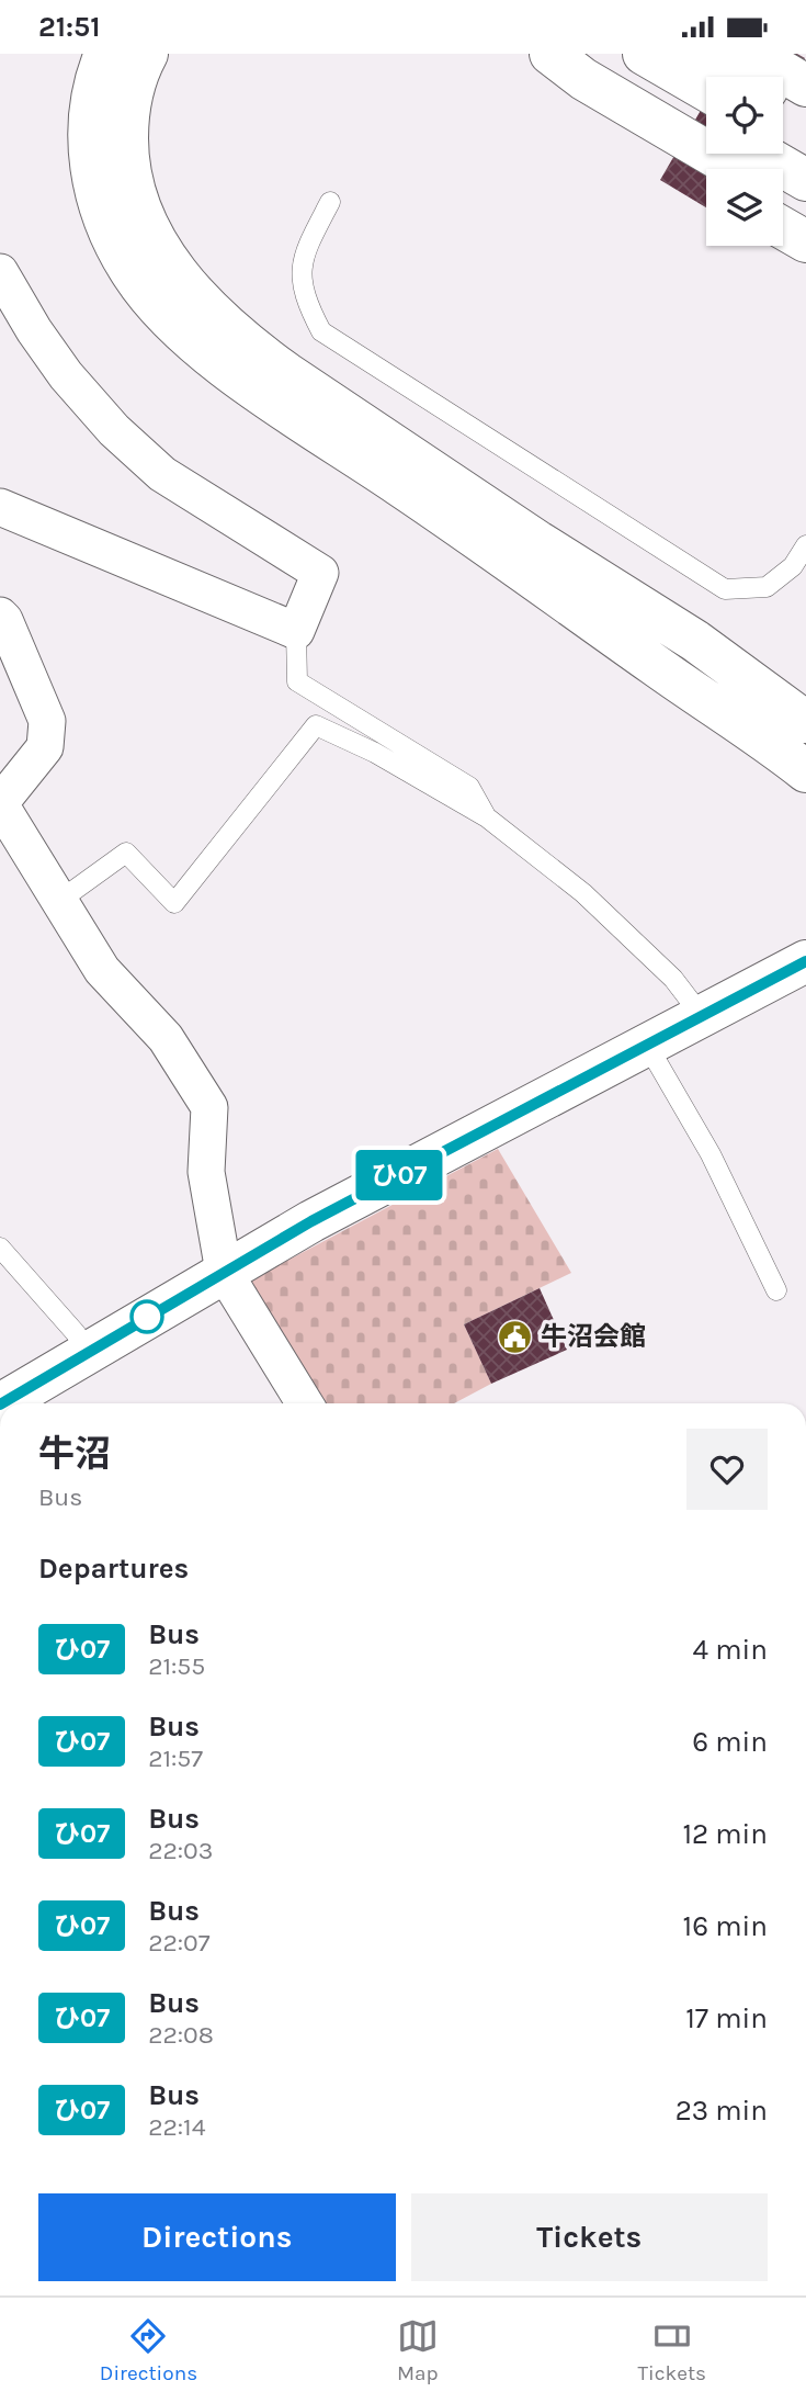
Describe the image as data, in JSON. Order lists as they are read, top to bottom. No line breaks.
{"places":{"public building":["牛沼会館"]},"lines":["bus line ひ07"],"page":{"status":"21:51","on_map":"ひ07","heading":[["牛沼","Bus"],"Departures"],"list":[{"mark":"ひ07","name":"Bus","note":"21:55","value":"4 min"},{"mark":"ひ07","name":"Bus","note":"21:57","value":"6 min"},{"mark":"ひ07","name":"Bus","note":"22:03","value":"12 min"},{"mark":"ひ07","name":"Bus","note":"22:07","value":"16 min"},{"mark":"ひ07","name":"Bus","note":"22:08","value":"17 min"},{"mark":"ひ07","name":"Bus","note":"22:14","value":"23 min"}],"buttons":["Directions","Tickets"],"tabs":["Directions","Map","Tickets"]}}
